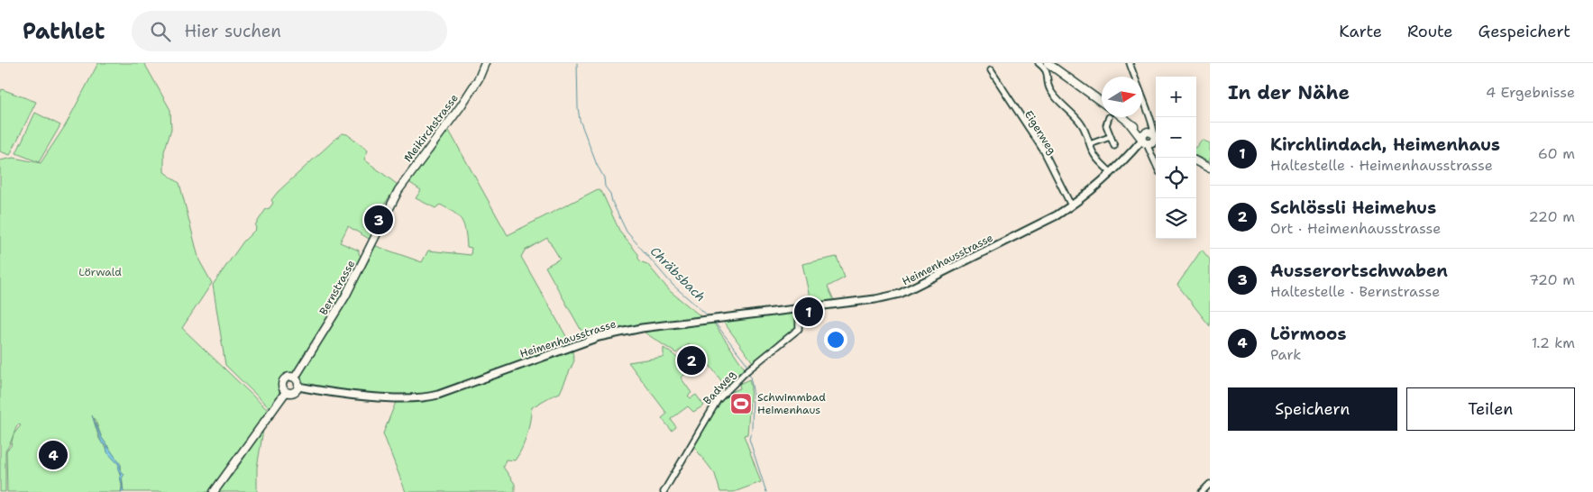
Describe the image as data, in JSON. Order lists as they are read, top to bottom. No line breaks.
{"streets":{"main road":["Meikirchstrasse","Bernstrasse"],"street":["Eigerweg","Heimenhausstrasse","Badweg"]},"crossings":[["Meikirchstrasse","Bernstrasse"],["Eigerweg","Heimenhausstrasse"],["Heimenhausstrasse","Bernstrasse"],["Heimenhausstrasse","Badweg"]],"water":["Chräbsbach"],"parks":["Lörwald"],"places":{"sports":["Schwimmbad Heimenhaus"]},"north":"right","page":{"header":"Pathlet","search":"Hier suchen","nav":["Karte","Route","Gespeichert"],"heading":["In der Nähe","4 Ergebnisse"],"map_buttons":["+","−"],"list":[{"mark":"1","name":"Kirchlindach, Heimenhaus","note":"Haltestelle · Heimenhausstrasse","value":"60 m"},{"mark":"2","name":"Schlössli Heimehus","note":"Ort · Heimenhausstrasse","value":"220 m"},{"mark":"3","name":"Ausserortschwaben","note":"Haltestelle · Bernstrasse","value":"720 m"},{"mark":"4","name":"Lörmoos","note":"Park","value":"1.2 km"}],"pins":["3","1","2","4"],"buttons":["Speichern","Teilen"]}}
